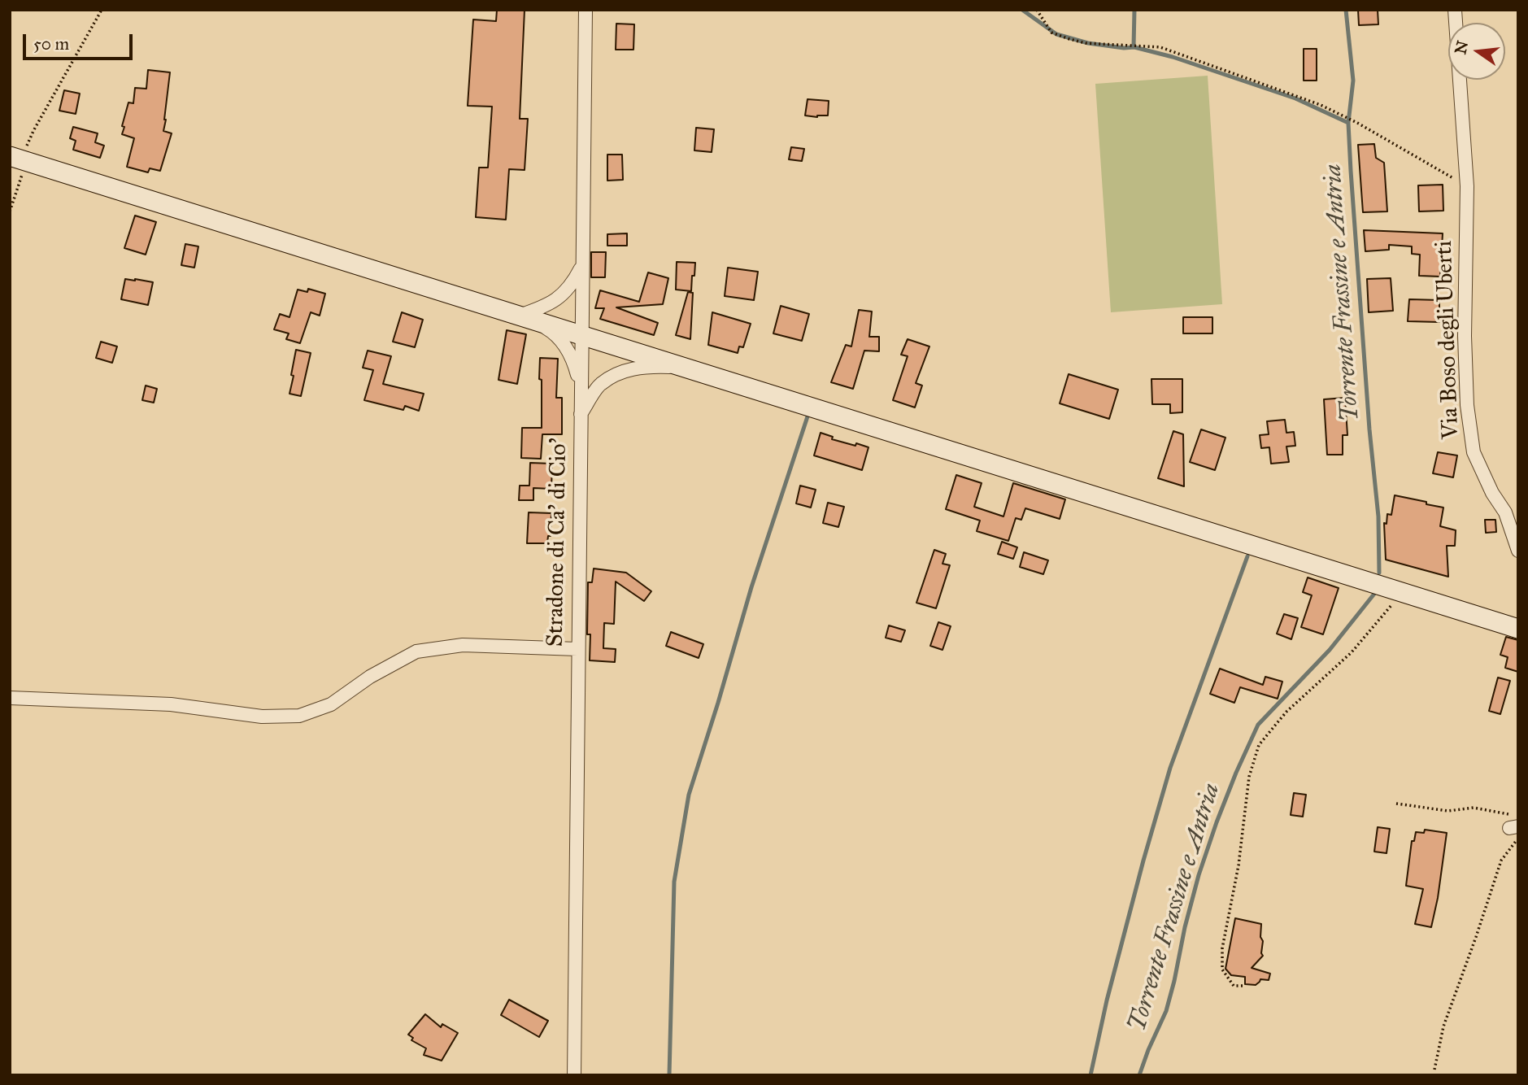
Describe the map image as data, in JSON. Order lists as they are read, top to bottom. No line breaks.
{"streets":{"street":["Via Boso degli Uberti","Stradone di Ca' di Cio'"]},"water":["Torrente Frassine e Antria"],"scale_bar":"50 m","north":"left"}
